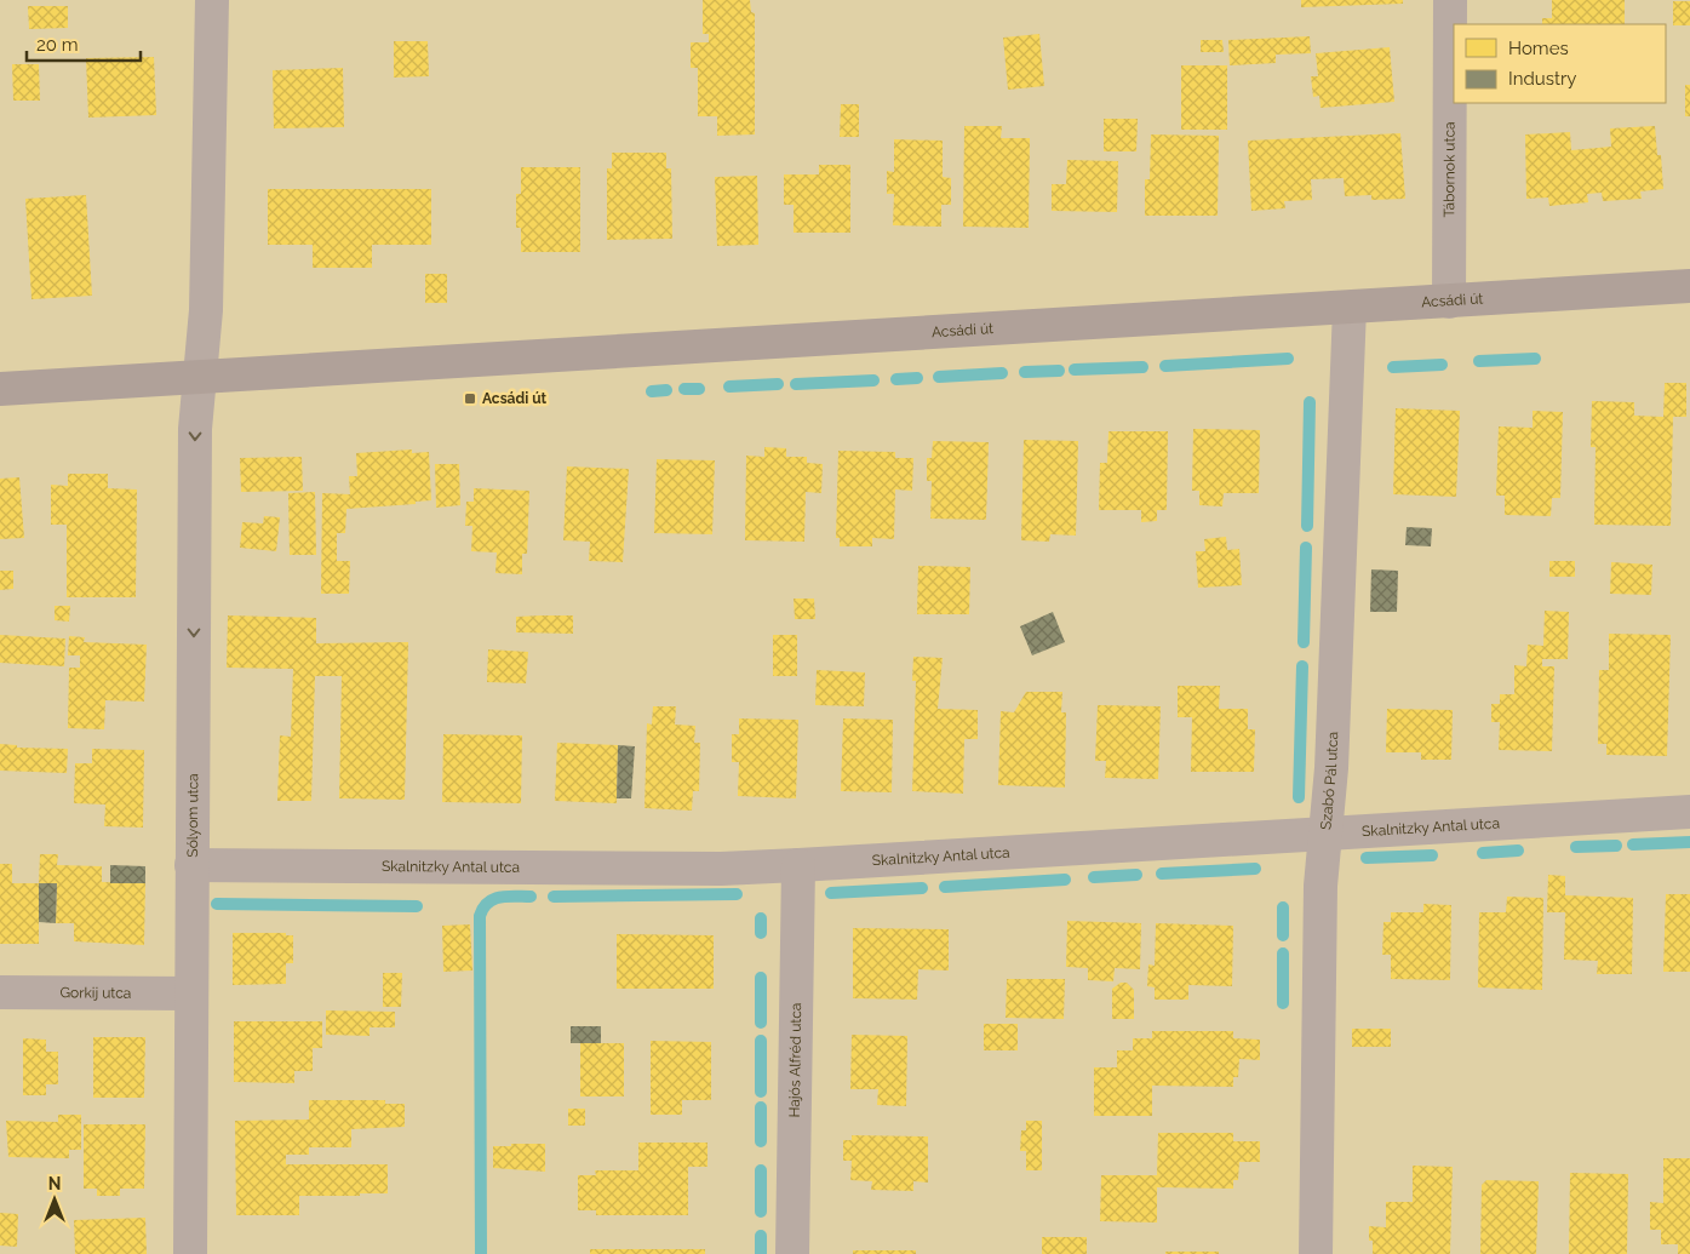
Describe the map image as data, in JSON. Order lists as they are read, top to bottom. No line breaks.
{"streets":{"main road":["Acsádi út"],"street":["Tábornok utca","Szabó Pál utca","Sólyom utca","Skalnitzky Antal utca","Gorkij utca","Hajós Alfréd utca"]},"crossings":[["Tábornok utca","Acsádi út"],["Acsádi út","Szabó Pál utca"],["Acsádi út","Sólyom utca"],["Szabó Pál utca","Skalnitzky Antal utca"],["Sólyom utca","Skalnitzky Antal utca"],["Sólyom utca","Gorkij utca"],["Skalnitzky Antal utca","Hajós Alfréd utca"]],"one_way":["Sólyom utca"],"places":{"transit":["Acsádi út"]},"legend":["Homes","Industry"],"scale_bar":"20 m","north":"top"}
